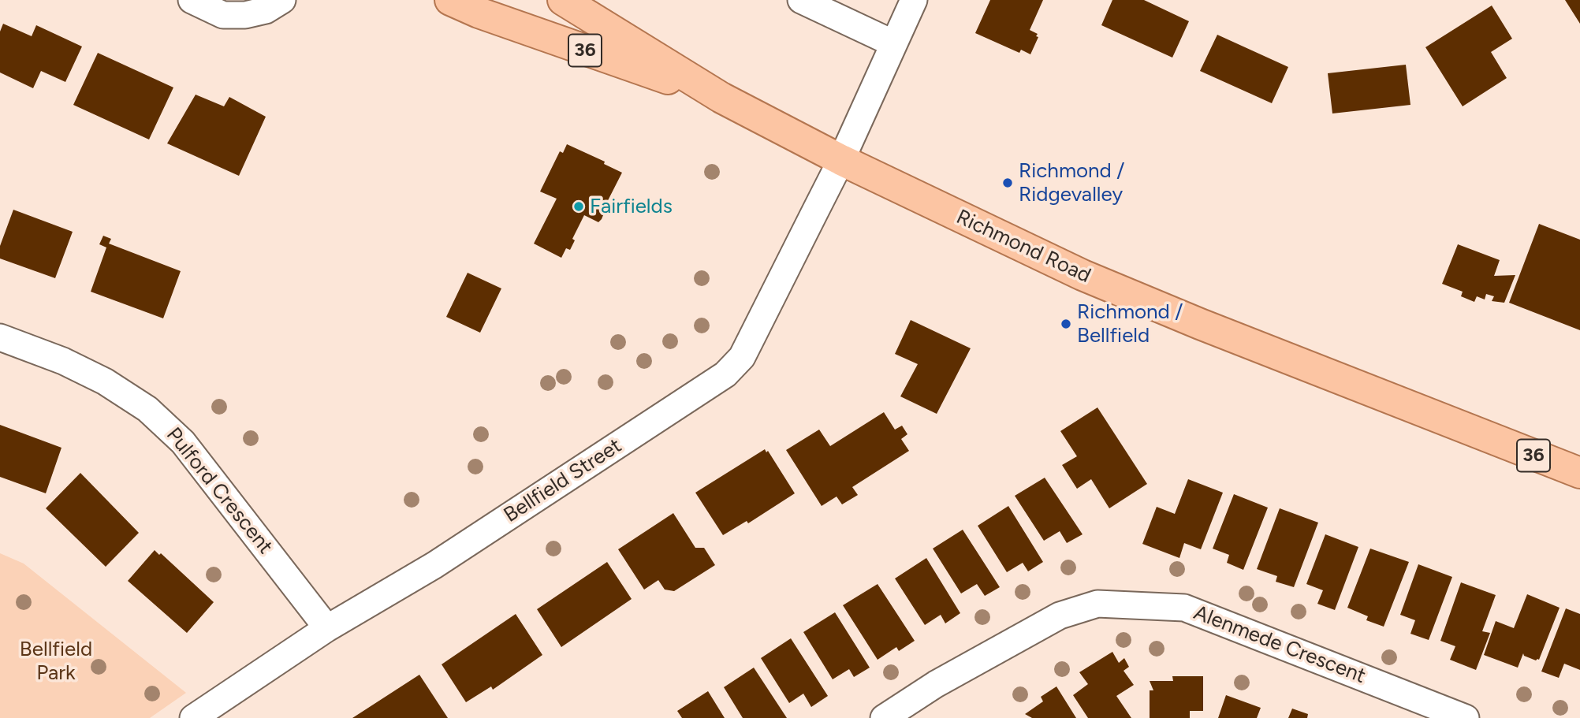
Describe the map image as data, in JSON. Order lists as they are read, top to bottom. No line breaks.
{"streets":{"main road":["36","Richmond Road"],"street":["Bellfield Street","Pulford Crescent","Alenmede Crescent"]},"crossings":[["Richmond Road","Bellfield Street"],["Bellfield Street","Pulford Crescent"]],"parks":["Bellfield Park"],"places":["Richmond / Ridgevalley","Fairfields","Richmond / Bellfield"]}
